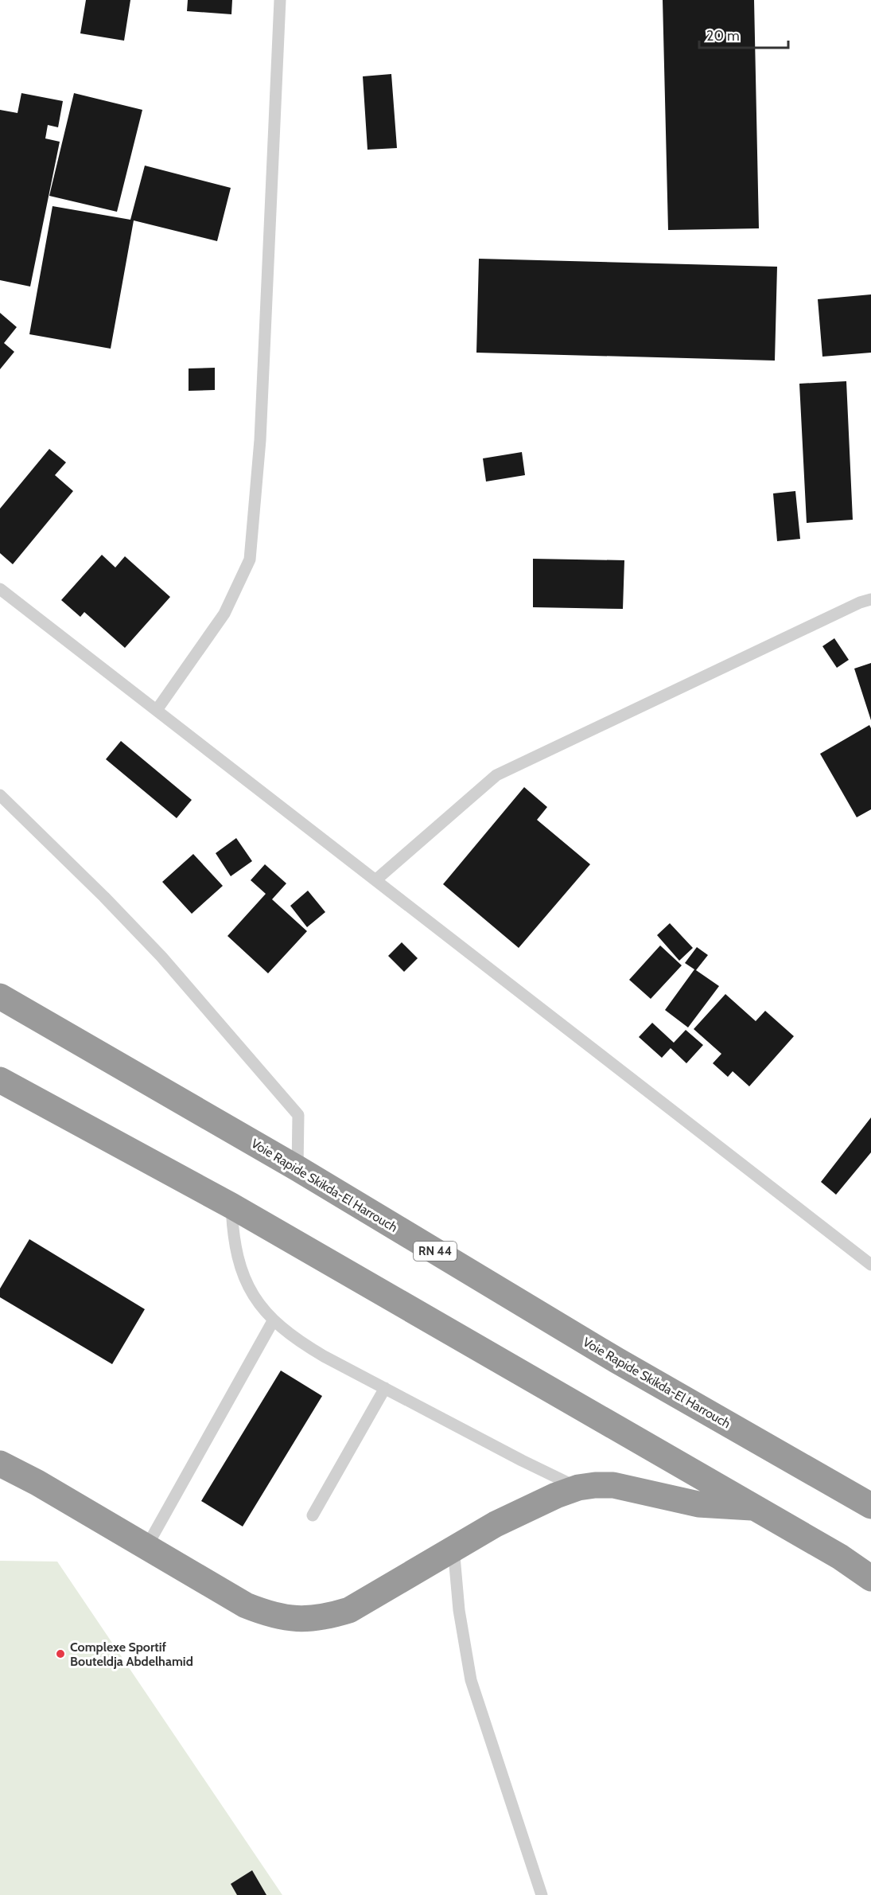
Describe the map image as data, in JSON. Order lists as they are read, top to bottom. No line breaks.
{"streets":{"highway":["Voie Rapide Skikda-El Harrouch","RN 44"]},"places":["Complexe Sportif Bouteldja Abdelhamid"],"scale_bar":"20 m"}
